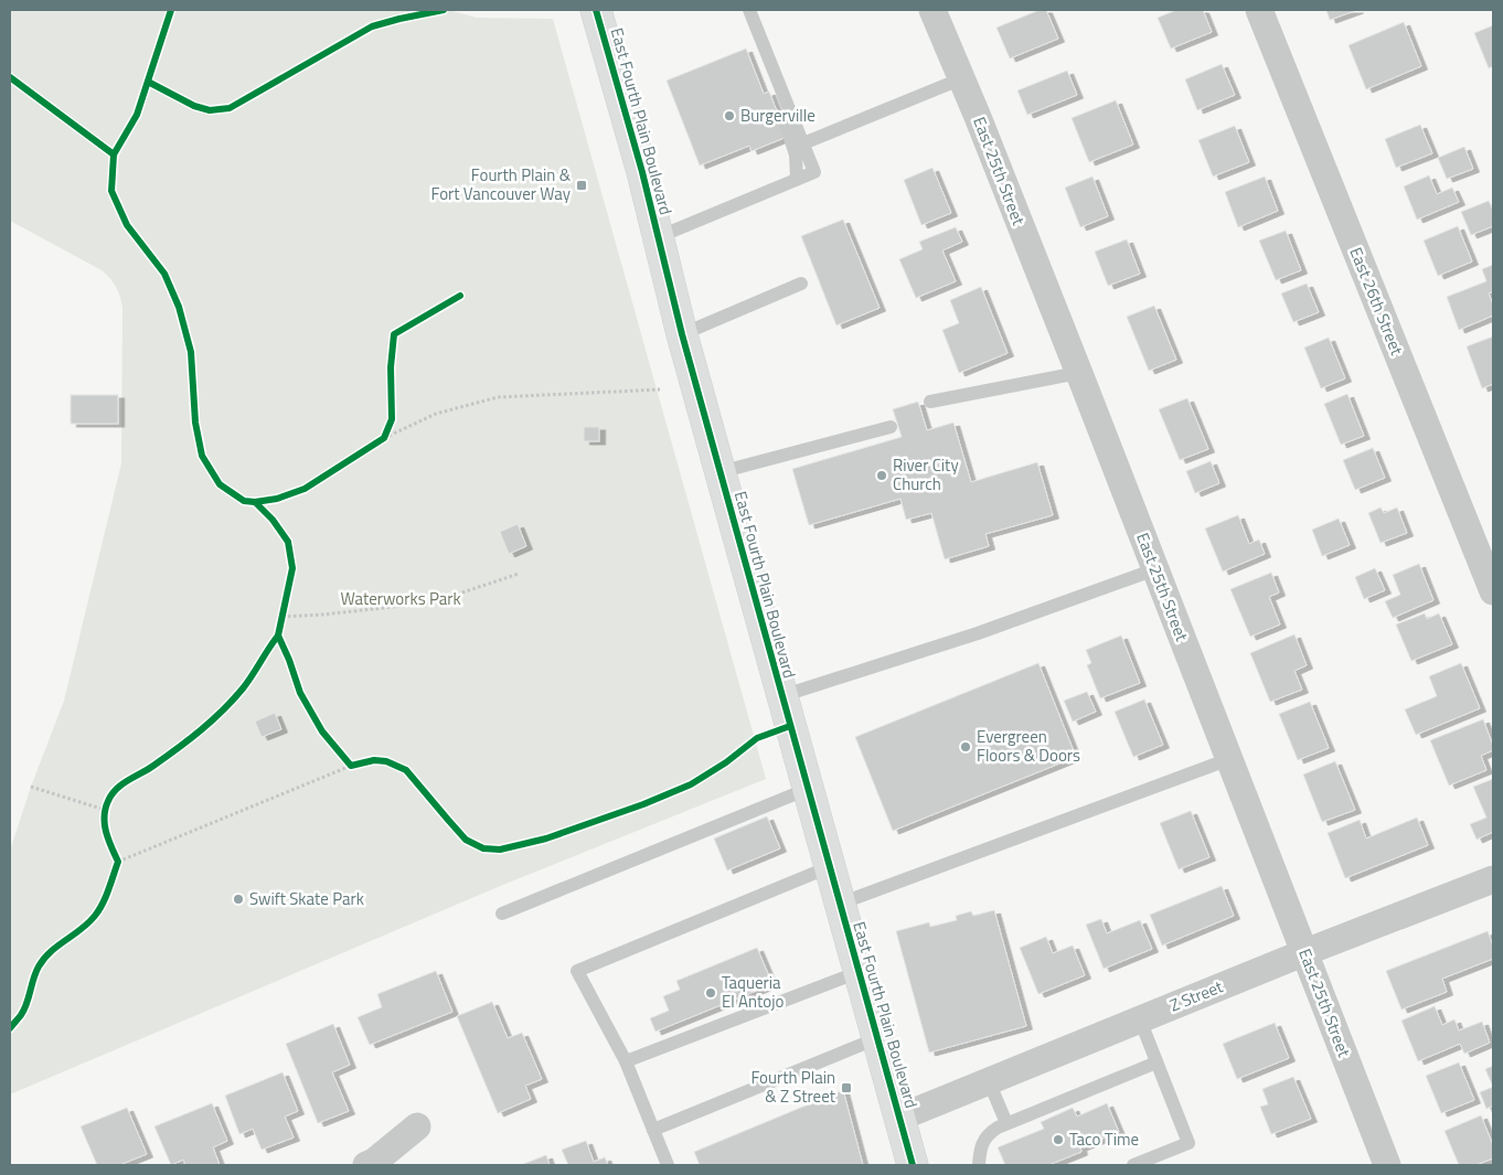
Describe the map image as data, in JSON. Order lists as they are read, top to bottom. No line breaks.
{"streets":{"main road":["East Fourth Plain Boulevard"],"street":["East 25th Street","East 26th Street","Z Street"]},"crossings":[["East Fourth Plain Boulevard","Z Street"],["East 25th Street","Z Street"]],"parks":["Waterworks Park"],"places":{"other":["Burgerville","River City Church","Evergreen Floors & Doors","Swift Skate Park","Taqueria El Antojo","Taco Time"],"transit":["Fourth Plain & Fort Vancouver Way","Fourth Plain & Z Street"]}}
